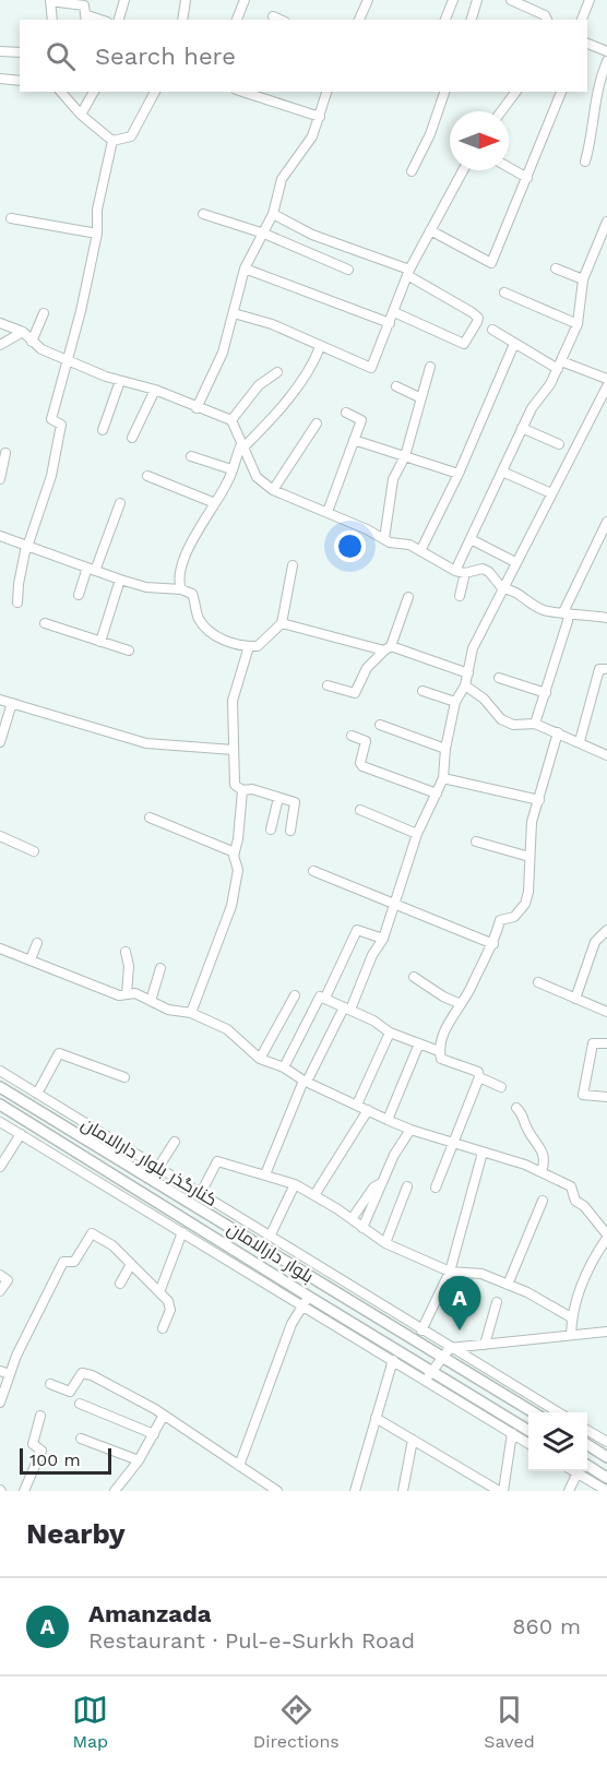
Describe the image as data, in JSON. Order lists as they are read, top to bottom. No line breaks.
{"streets":{"main road":["بلوار دارالامان"],"street":["کنارگذر بلوار دارالامان"]},"scale_bar":"100 m","north":"right","page":{"search":"Search here","pins":"A","scale":"100 m","heading":"Nearby","list":[{"mark":"A","name":"Amanzada","note":"Restaurant · Pul-e-Surkh Road","value":"860 m"}],"nav":["Map","Directions","Saved"]}}
